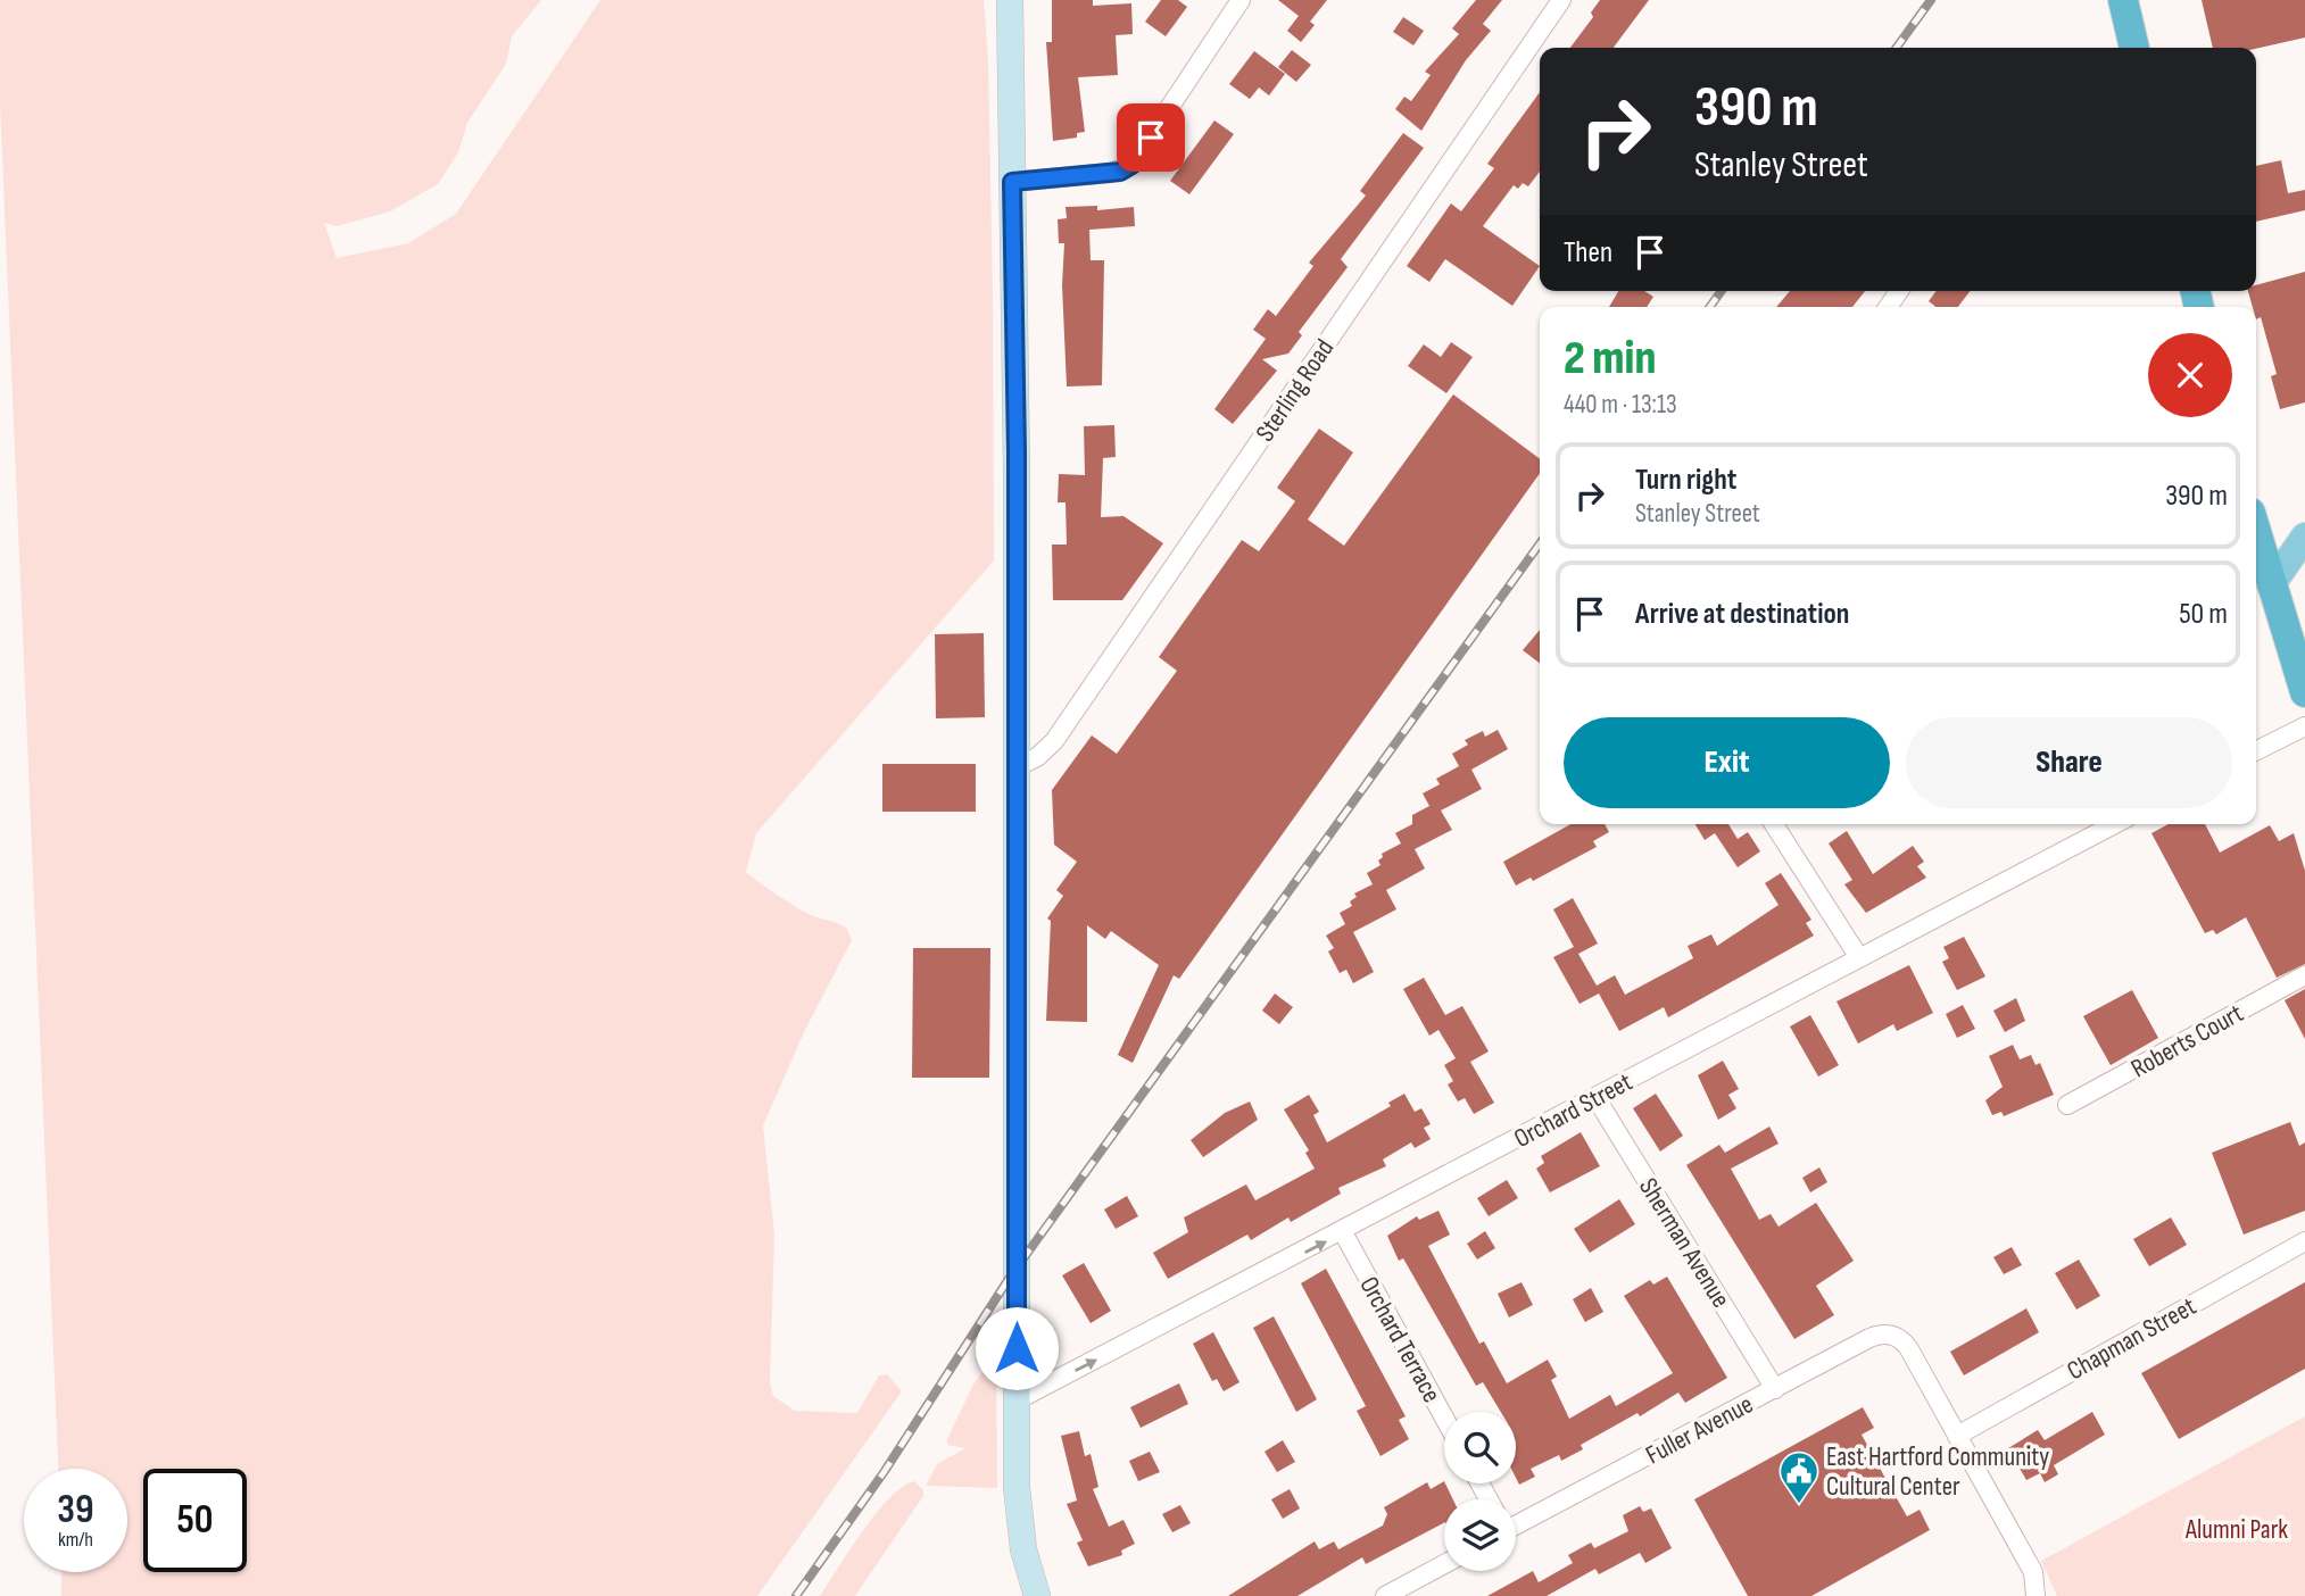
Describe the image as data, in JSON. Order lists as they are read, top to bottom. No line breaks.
{"streets":{"street":["Sterling Road","Roberts Court","Orchard Street","Sherman Avenue","Chapman Street","Orchard Terrace","Fuller Avenue"]},"crossings":[["Orchard Street","Sherman Avenue"],["Orchard Street","Orchard Terrace"],["Sherman Avenue","Fuller Avenue"],["Chapman Street","Fuller Avenue"]],"parks":["Alumni Park"],"places":{"public building":["East Hartford Community Cultural Center"]},"page":{"turn":["390 m","Stanley Street"],"then":"Then","heading":["2 min","440 m · 13:13"],"list":[{"name":"Turn right","note":"Stanley Street","value":"390 m"},{"name":"Arrive at destination","value":"50 m"}],"buttons":["Exit","Share"],"speed":"39 km/h","limit":"50"}}
